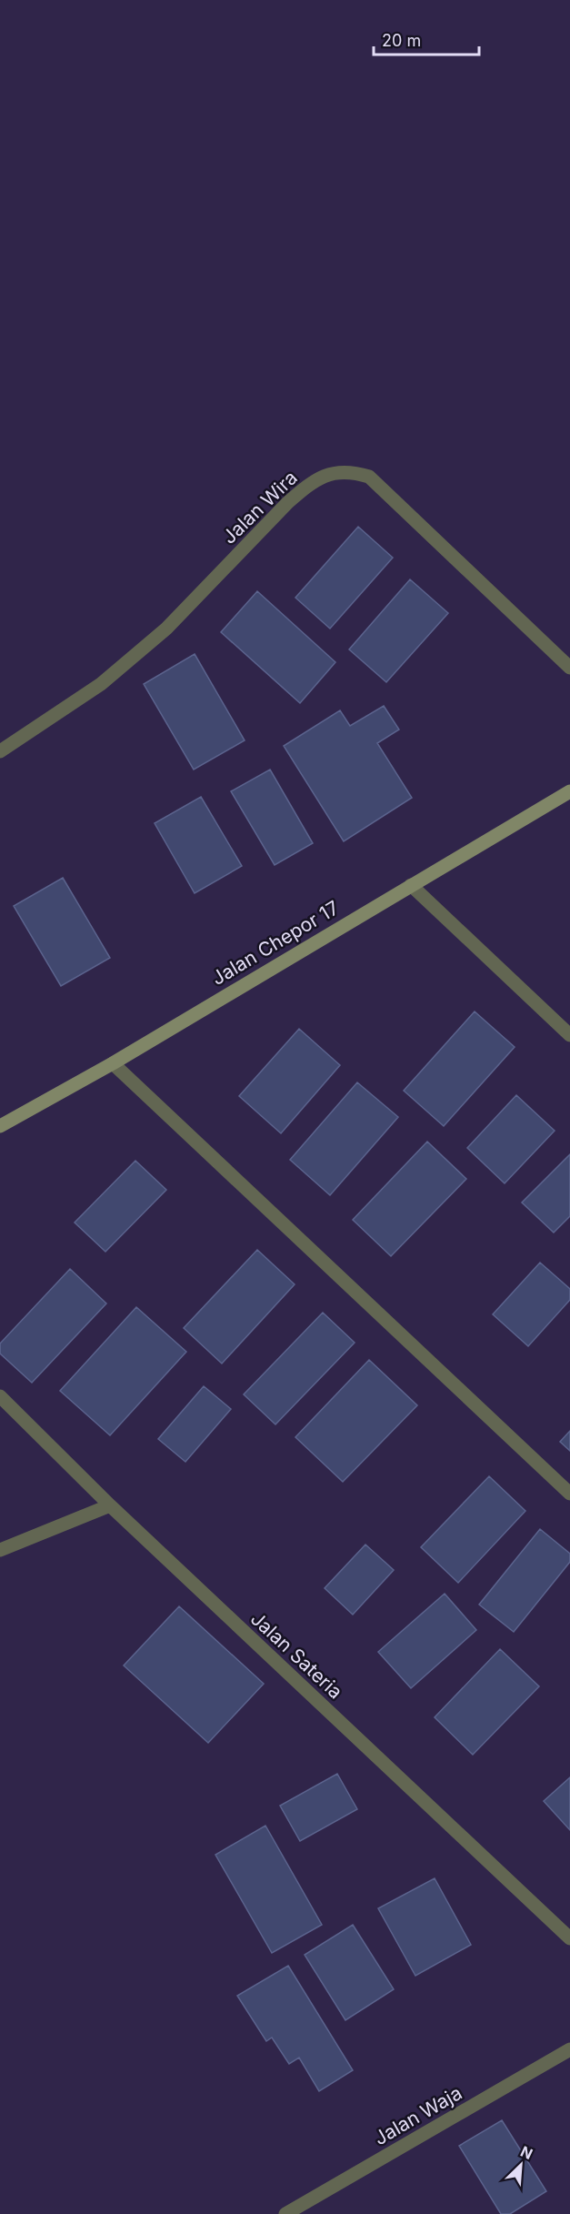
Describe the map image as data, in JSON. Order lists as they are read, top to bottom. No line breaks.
{"streets":{"street":["Jalan Wira","Jalan Chepor 17","Jalan Sateria","Jalan Waja"]},"scale_bar":"20 m","north":"top right"}
